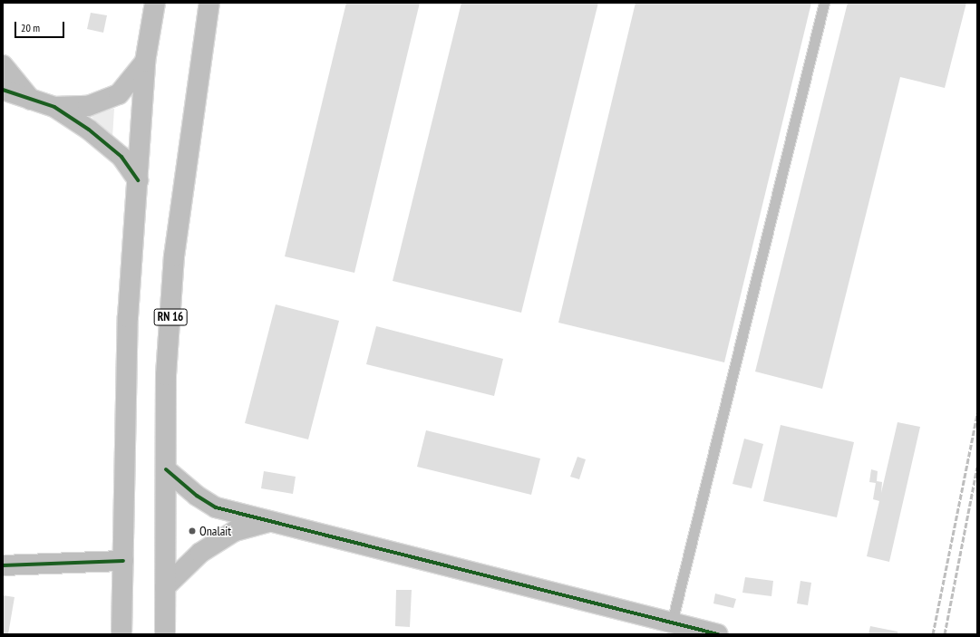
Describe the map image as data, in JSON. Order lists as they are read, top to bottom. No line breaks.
{"streets":{"main road":["RN 16"]},"places":["Onalait"],"scale_bar":"20 m"}
